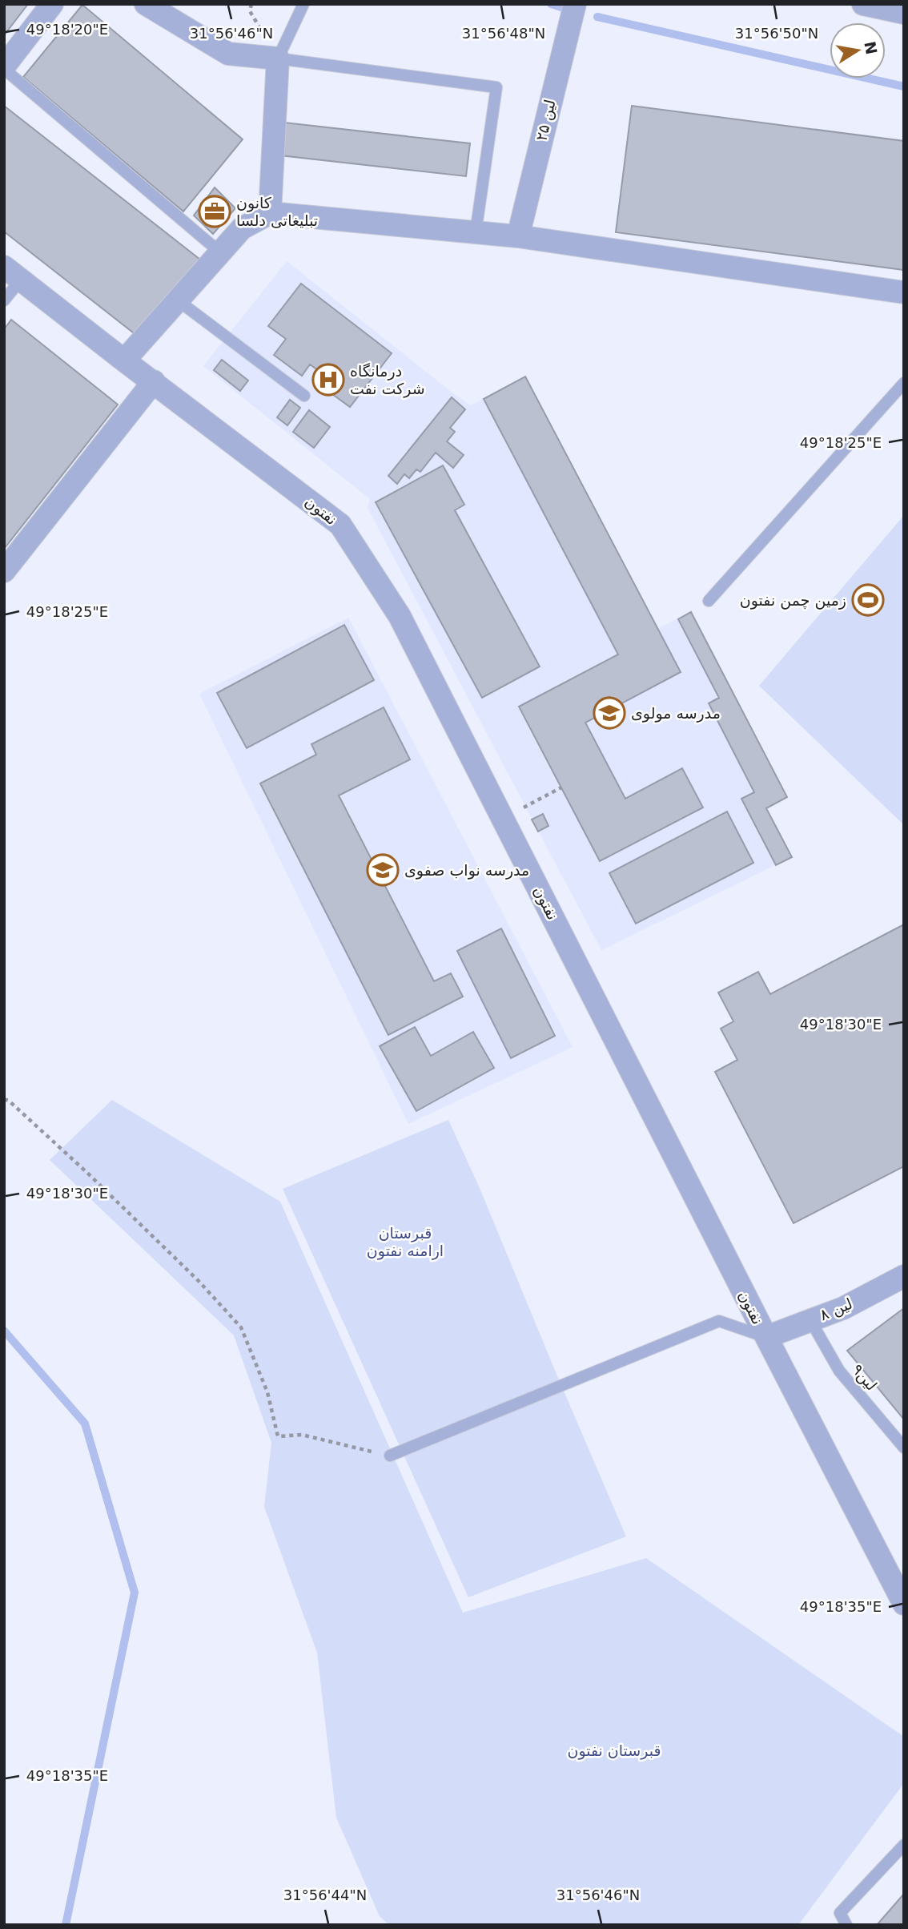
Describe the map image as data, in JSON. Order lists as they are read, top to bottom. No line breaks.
{"streets":{"street":["لین ۲۵","نفتون","لین ۸"],"lane":["لین۹"]},"crossings":[["نفتون","لین ۸"],["لین ۸","لین۹"]],"parks":["قبرستان ارامنه نفتون","قبرستان نفتون"],"places":{"office":["کانون تبلیغاتی دلسا"],"hospital":["درمانگاه شرکت نفت"],"sports":["زمین چمن نفتون"],"school or university":["مدرسه مولوی","مدرسه نواب صفوی"]},"north":"right","coordinates":["49°18'20\"E","31°56'46\"N","31°56'48\"N","31°56'50\"N","49°18'25\"E","49°18'30\"E","49°18'35\"E","31°56'44\"N"]}
